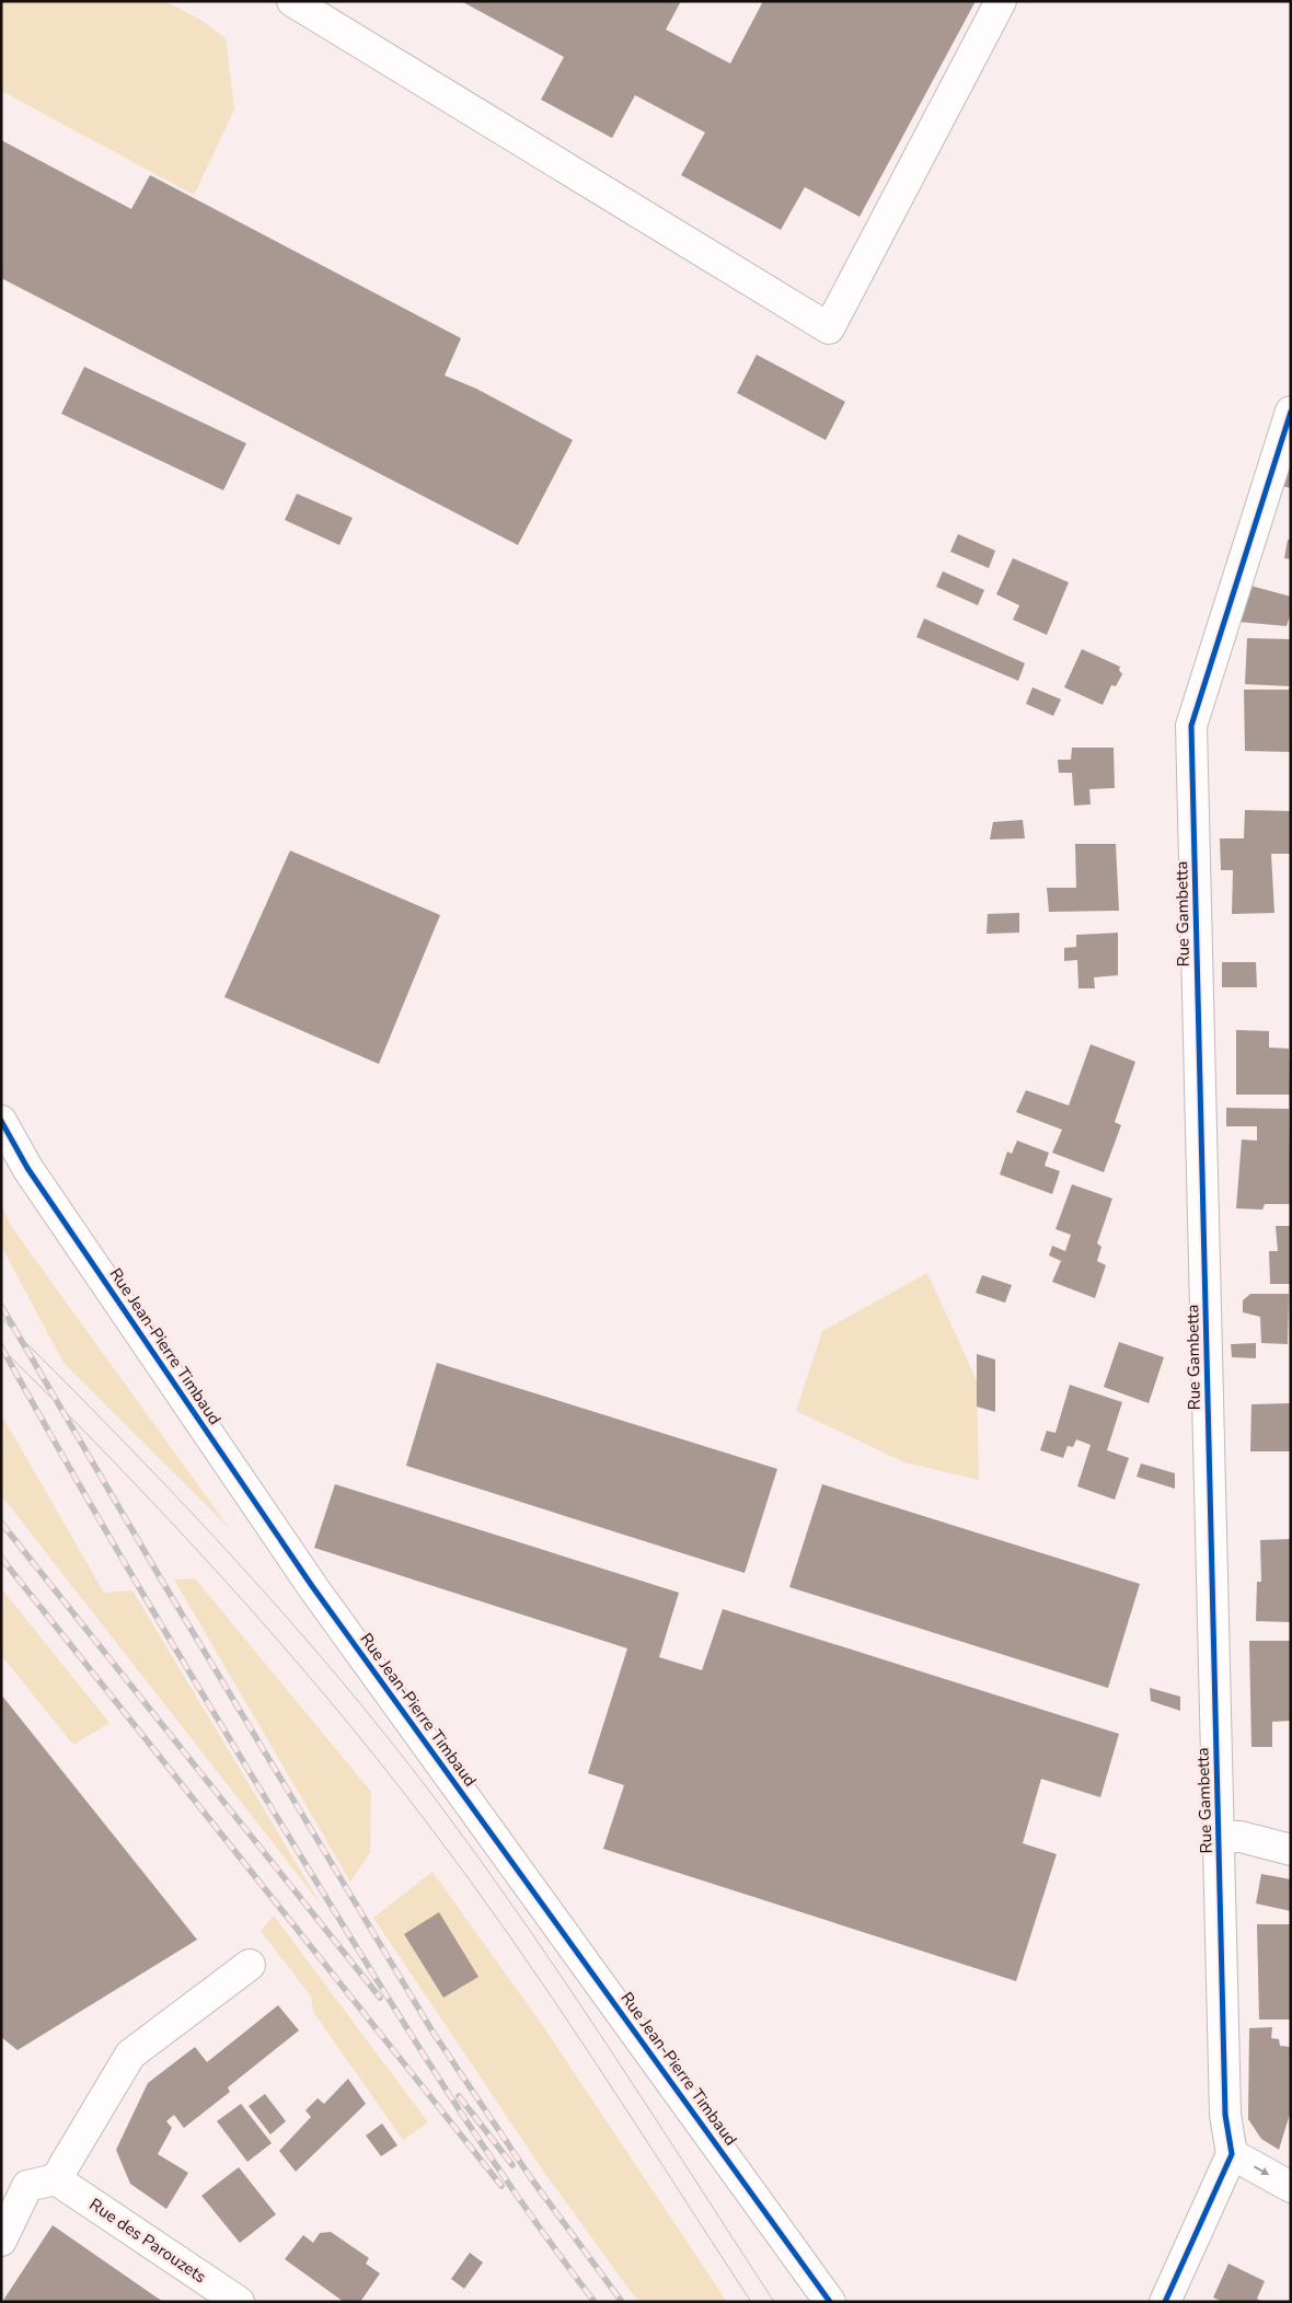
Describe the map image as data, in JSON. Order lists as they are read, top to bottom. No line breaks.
{"streets":{"street":["Rue Gambetta","Rue Jean-Pierre Timbaud","Rue des Parouzets"]}}
